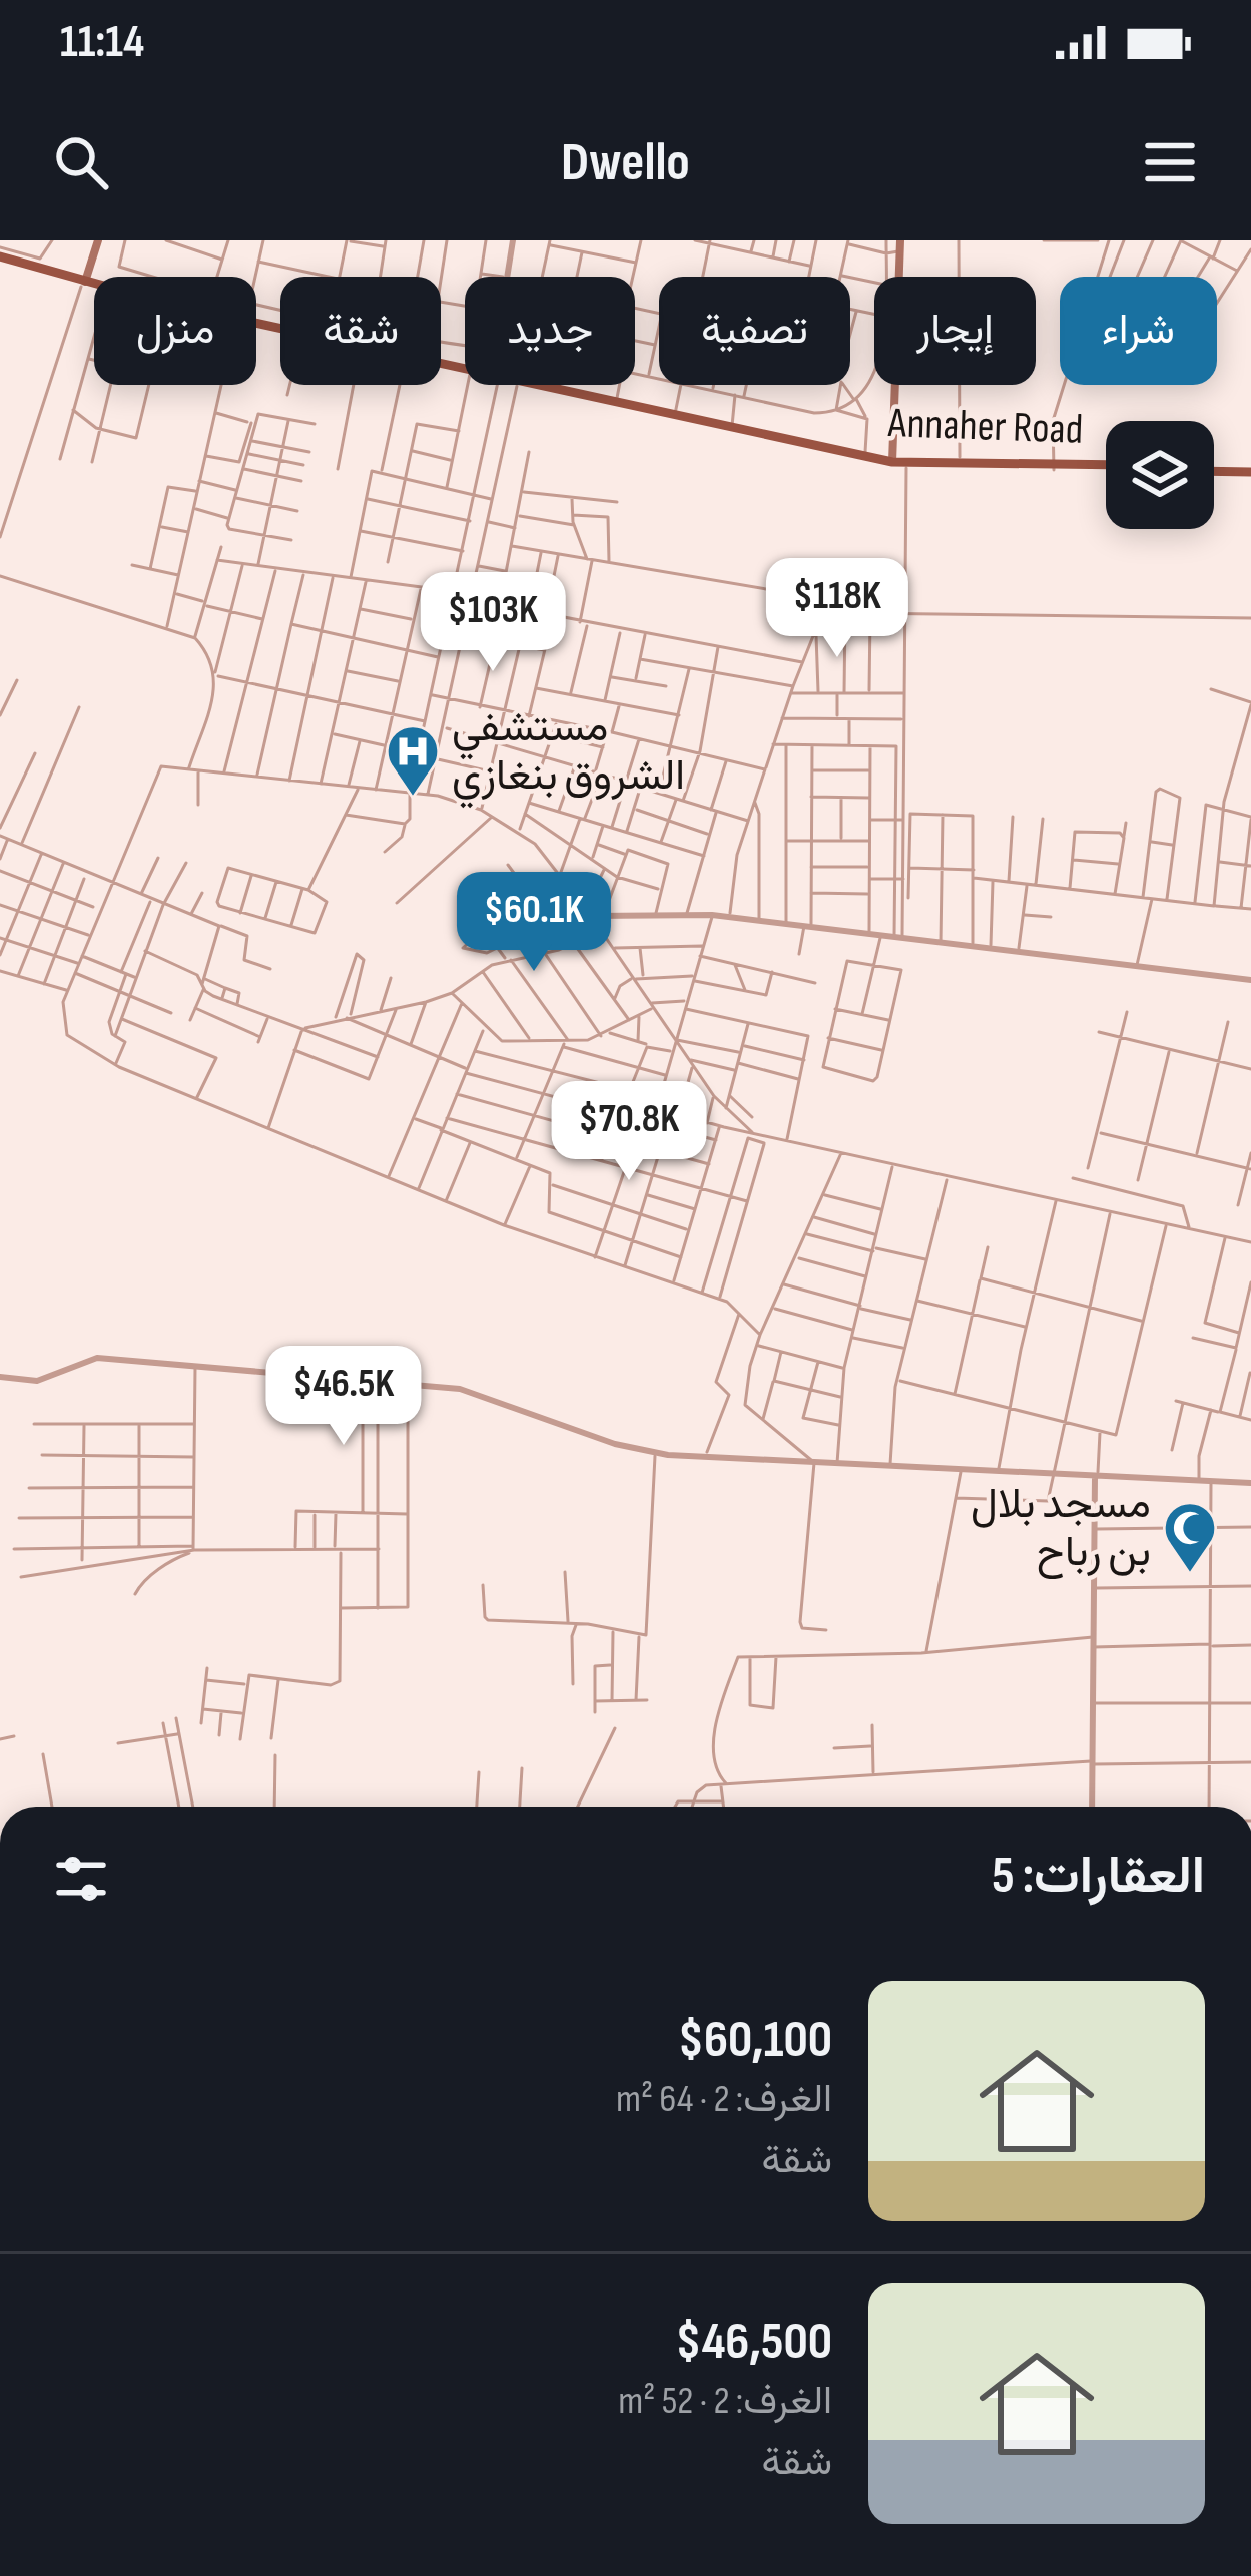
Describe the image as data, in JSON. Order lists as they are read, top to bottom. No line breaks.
{"streets":{"main road":["Annaher Road"]},"places":{"hospital":["مستشفي الشروق بنغازي"],"mosque":["مسجد بلال بن رباح"]},"page":{"status":"11:14","header":"Dwello","chip":["شراء","إيجار","تصفية","جديد","شقة","منزل"],"price":["$118K","$103K","$60.1K","$70.8K","$46.5K"],"heading":"العقارات: 5","list":[{"name":"$60,100","note":"الغرف: 2 · 64 m² · شقة"},{"name":"$46,500","note":"الغرف: 2 · 52 m² · شقة"}]}}
